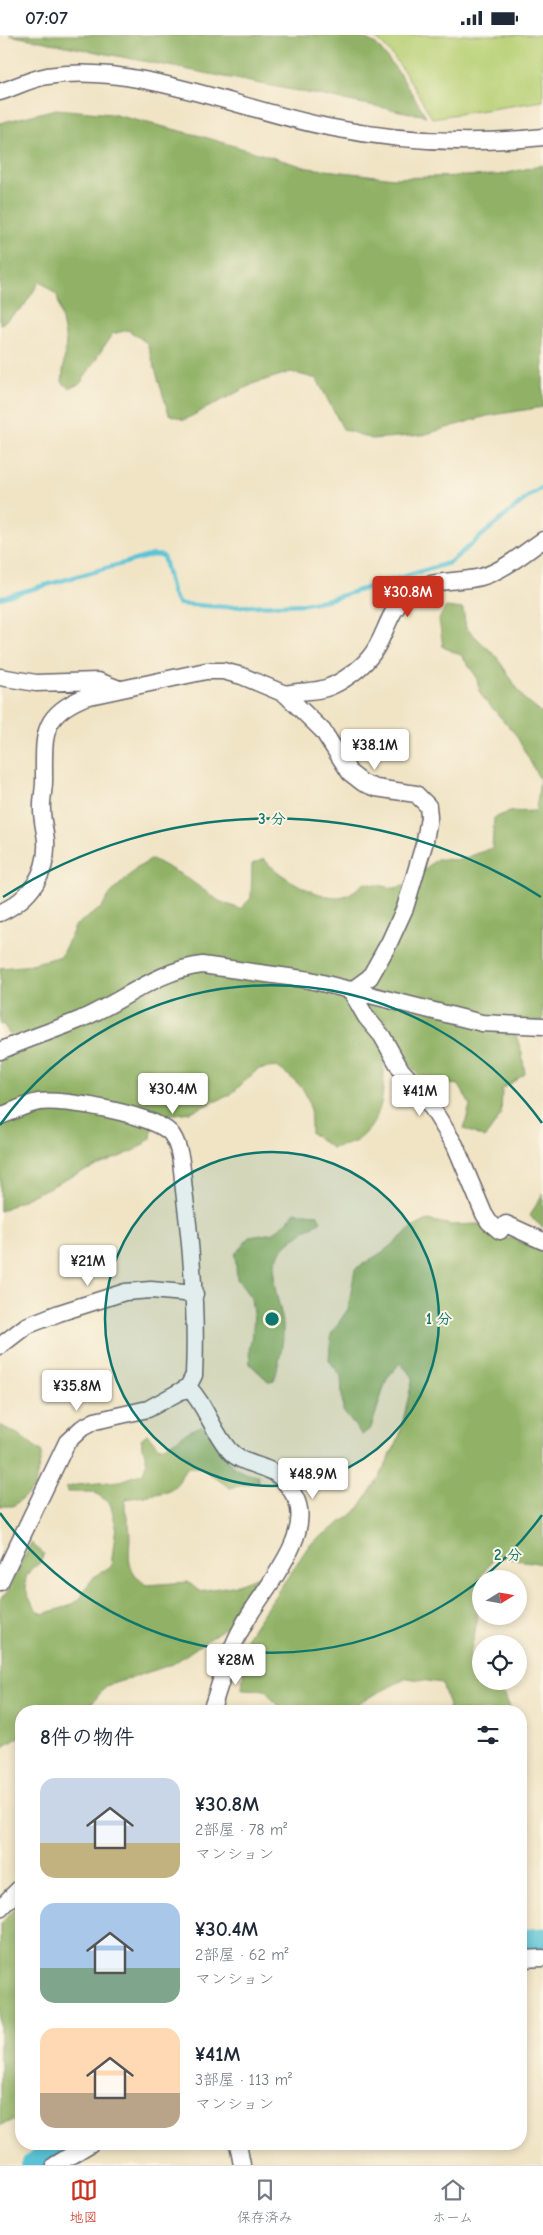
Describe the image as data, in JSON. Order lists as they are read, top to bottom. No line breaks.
{"north":"right","page":{"status":"07:07","price":["¥30.8M","¥38.1M","¥30.4M","¥41M","¥21M","¥35.8M","¥48.9M","¥28M"],"heading":"8件の物件","list":[{"name":"¥30.8M","note":"2部屋 · 78 m² · マンション"},{"name":"¥30.4M","note":"2部屋 · 62 m² · マンション"},{"name":"¥41M","note":"3部屋 · 113 m² · マンション"}],"tabs":["地図","保存済み","ホーム"]},"rings":["3 分","1 分","2 分"]}
